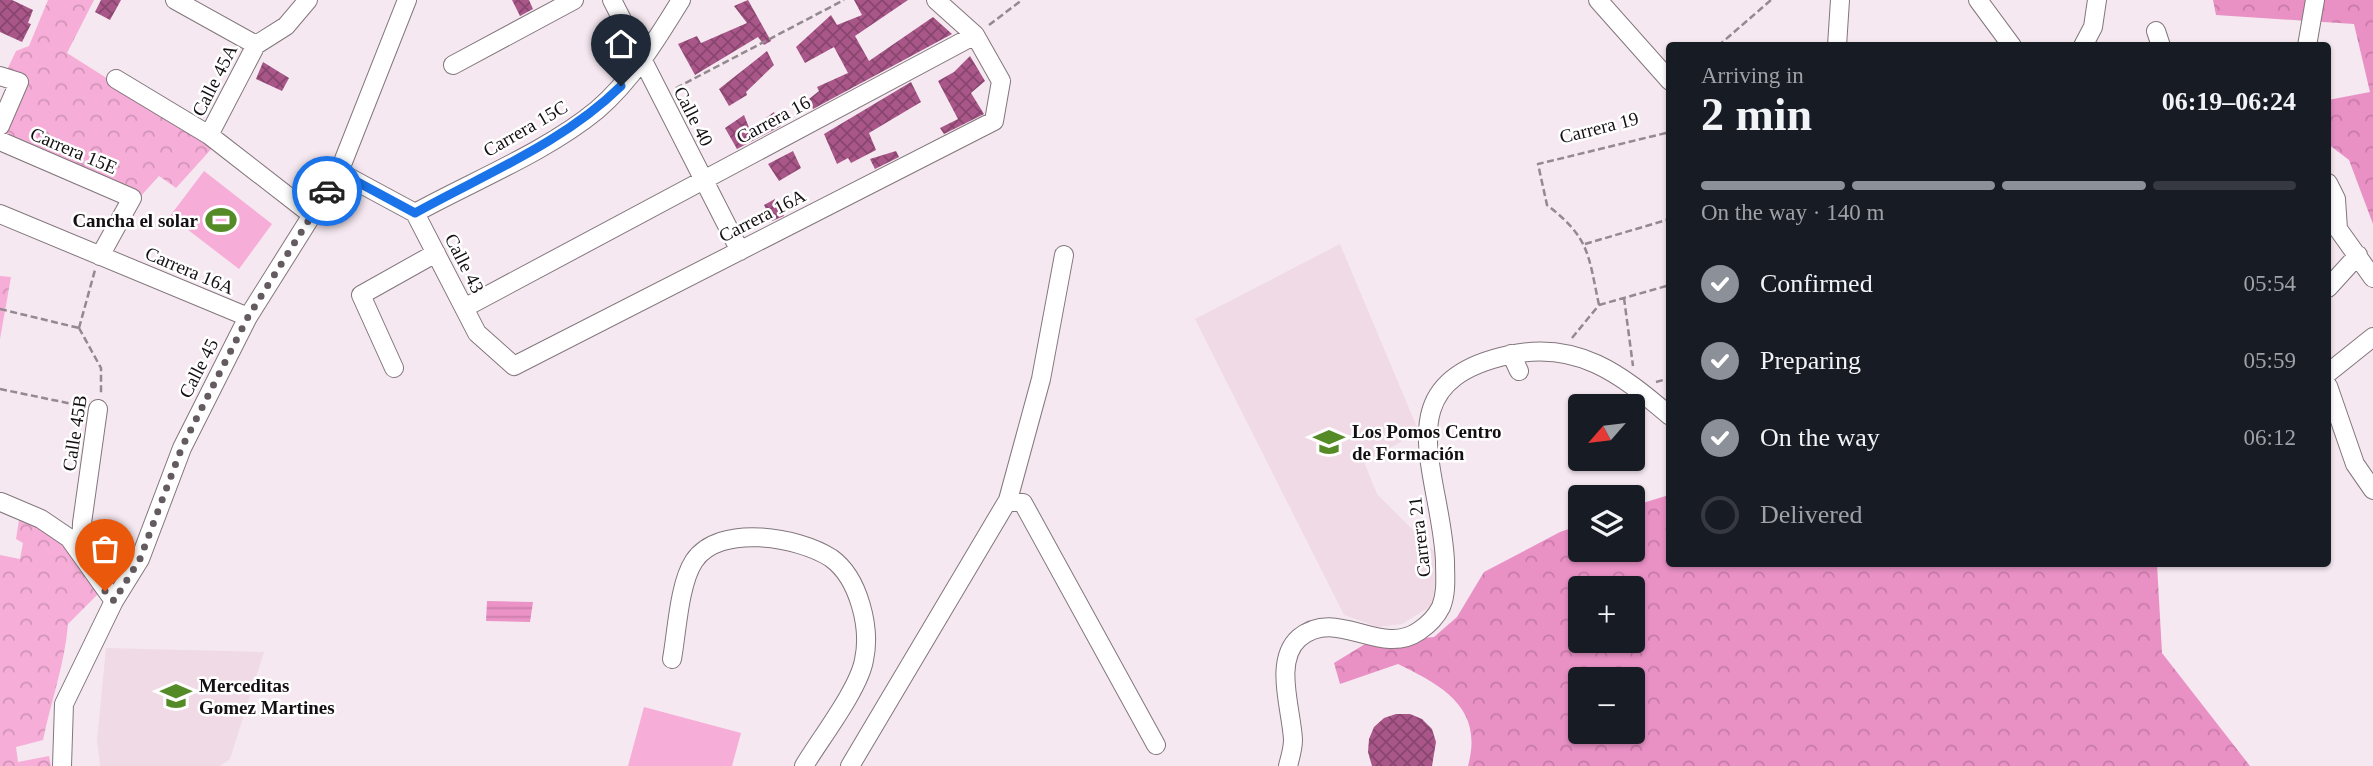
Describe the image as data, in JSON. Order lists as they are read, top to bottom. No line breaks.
{"streets":{"street":["Calle 45A","Calle 40","Carrera 16","Carrera 15C","Carrera 15E","Carrera 16A","Calle 43","Calle 45","Calle 45B","Carrera 21"],"path":["Carrera 19"]},"crossings":[["Calle 40","Carrera 16"],["Calle 40","Carrera 15C"],["Calle 40","Carrera 16A"],["Carrera 16","Carrera 16A"],["Carrera 16","Calle 43"],["Carrera 15C","Calle 43"],["Carrera 15E","Carrera 16A"],["Carrera 16A","Calle 43"],["Carrera 16A","Calle 45"]],"places":{"sports":["Cancha el solar"],"school or university":["Los Pomos Centro de Formación","Merceditas Gomez Martines"]},"north":"bottom left","page":{"heading":["2 min","Arriving in","06:19–06:24"],"bar":"On the way · 140 m","list":[["Confirmed","05:54"],["Preparing","05:59"],["On the way","06:12"],"Delivered"],"map_buttons":["+","−"]}}
